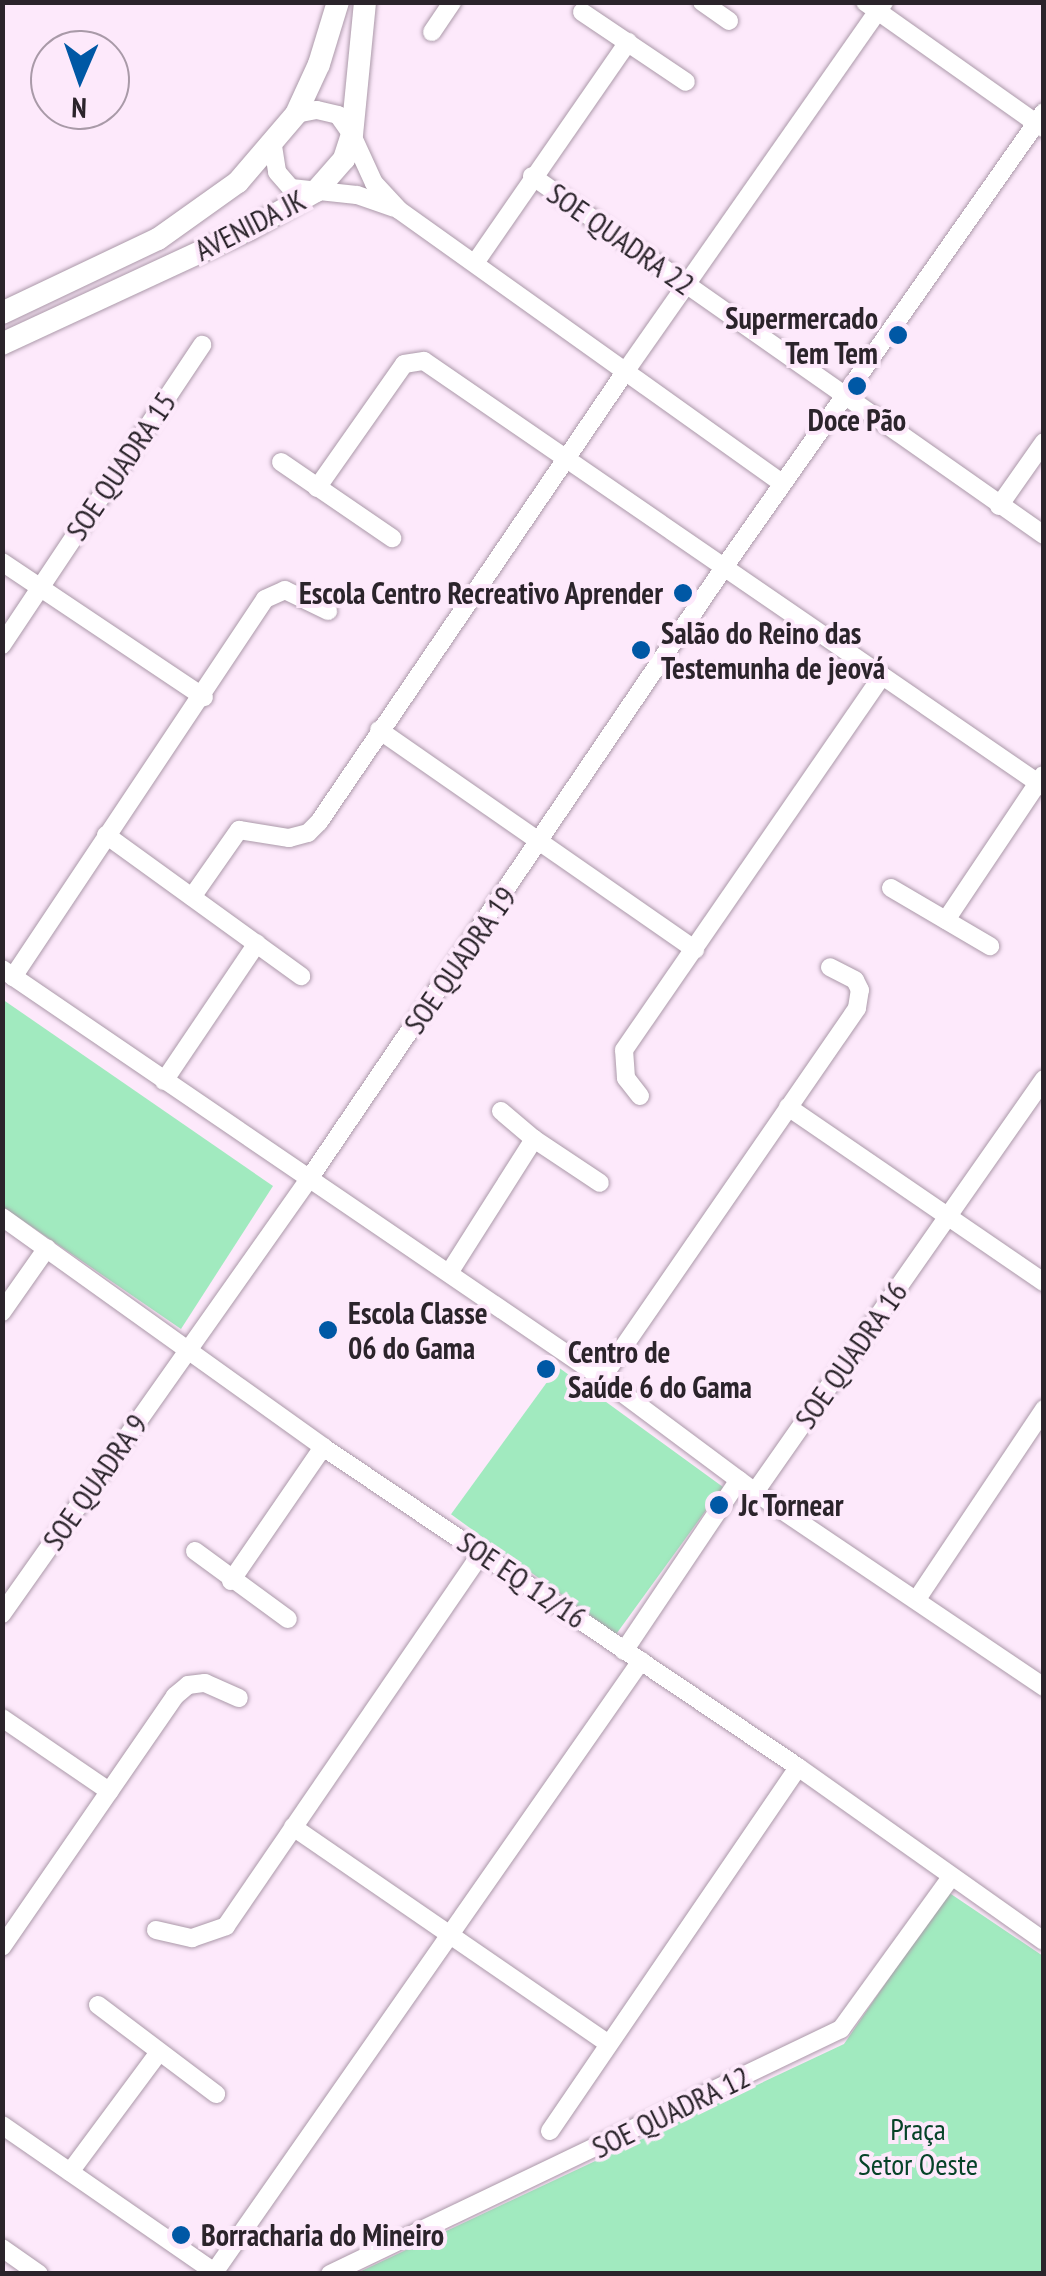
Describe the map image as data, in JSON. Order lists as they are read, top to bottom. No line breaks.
{"streets":{"main road":["AVENIDA JK"],"street":["SOE QUADRA 22","SOE QUADRA 15","SOE QUADRA 19","SOE QUADRA 16","SOE QUADRA 9","SOE EQ 12/16","SOE QUADRA 12"]},"crossings":[["SOE QUADRA 22","SOE QUADRA 19"],["SOE QUADRA 19","SOE QUADRA 9"],["SOE QUADRA 19","SOE EQ 12/16"],["SOE QUADRA 9","SOE EQ 12/16"],["SOE EQ 12/16","SOE QUADRA 12"]],"parks":["Praça Setor Oeste"],"places":["Supermercado Tem Tem","Doce Pão","Escola Centro Recreativo Aprender","Salão do Reino das Testemunha de jeová","Escola Classe 06 do Gama","Centro de Saúde 6 do Gama","Jc Tornear","Borracharia do Mineiro"],"north":"bottom"}
